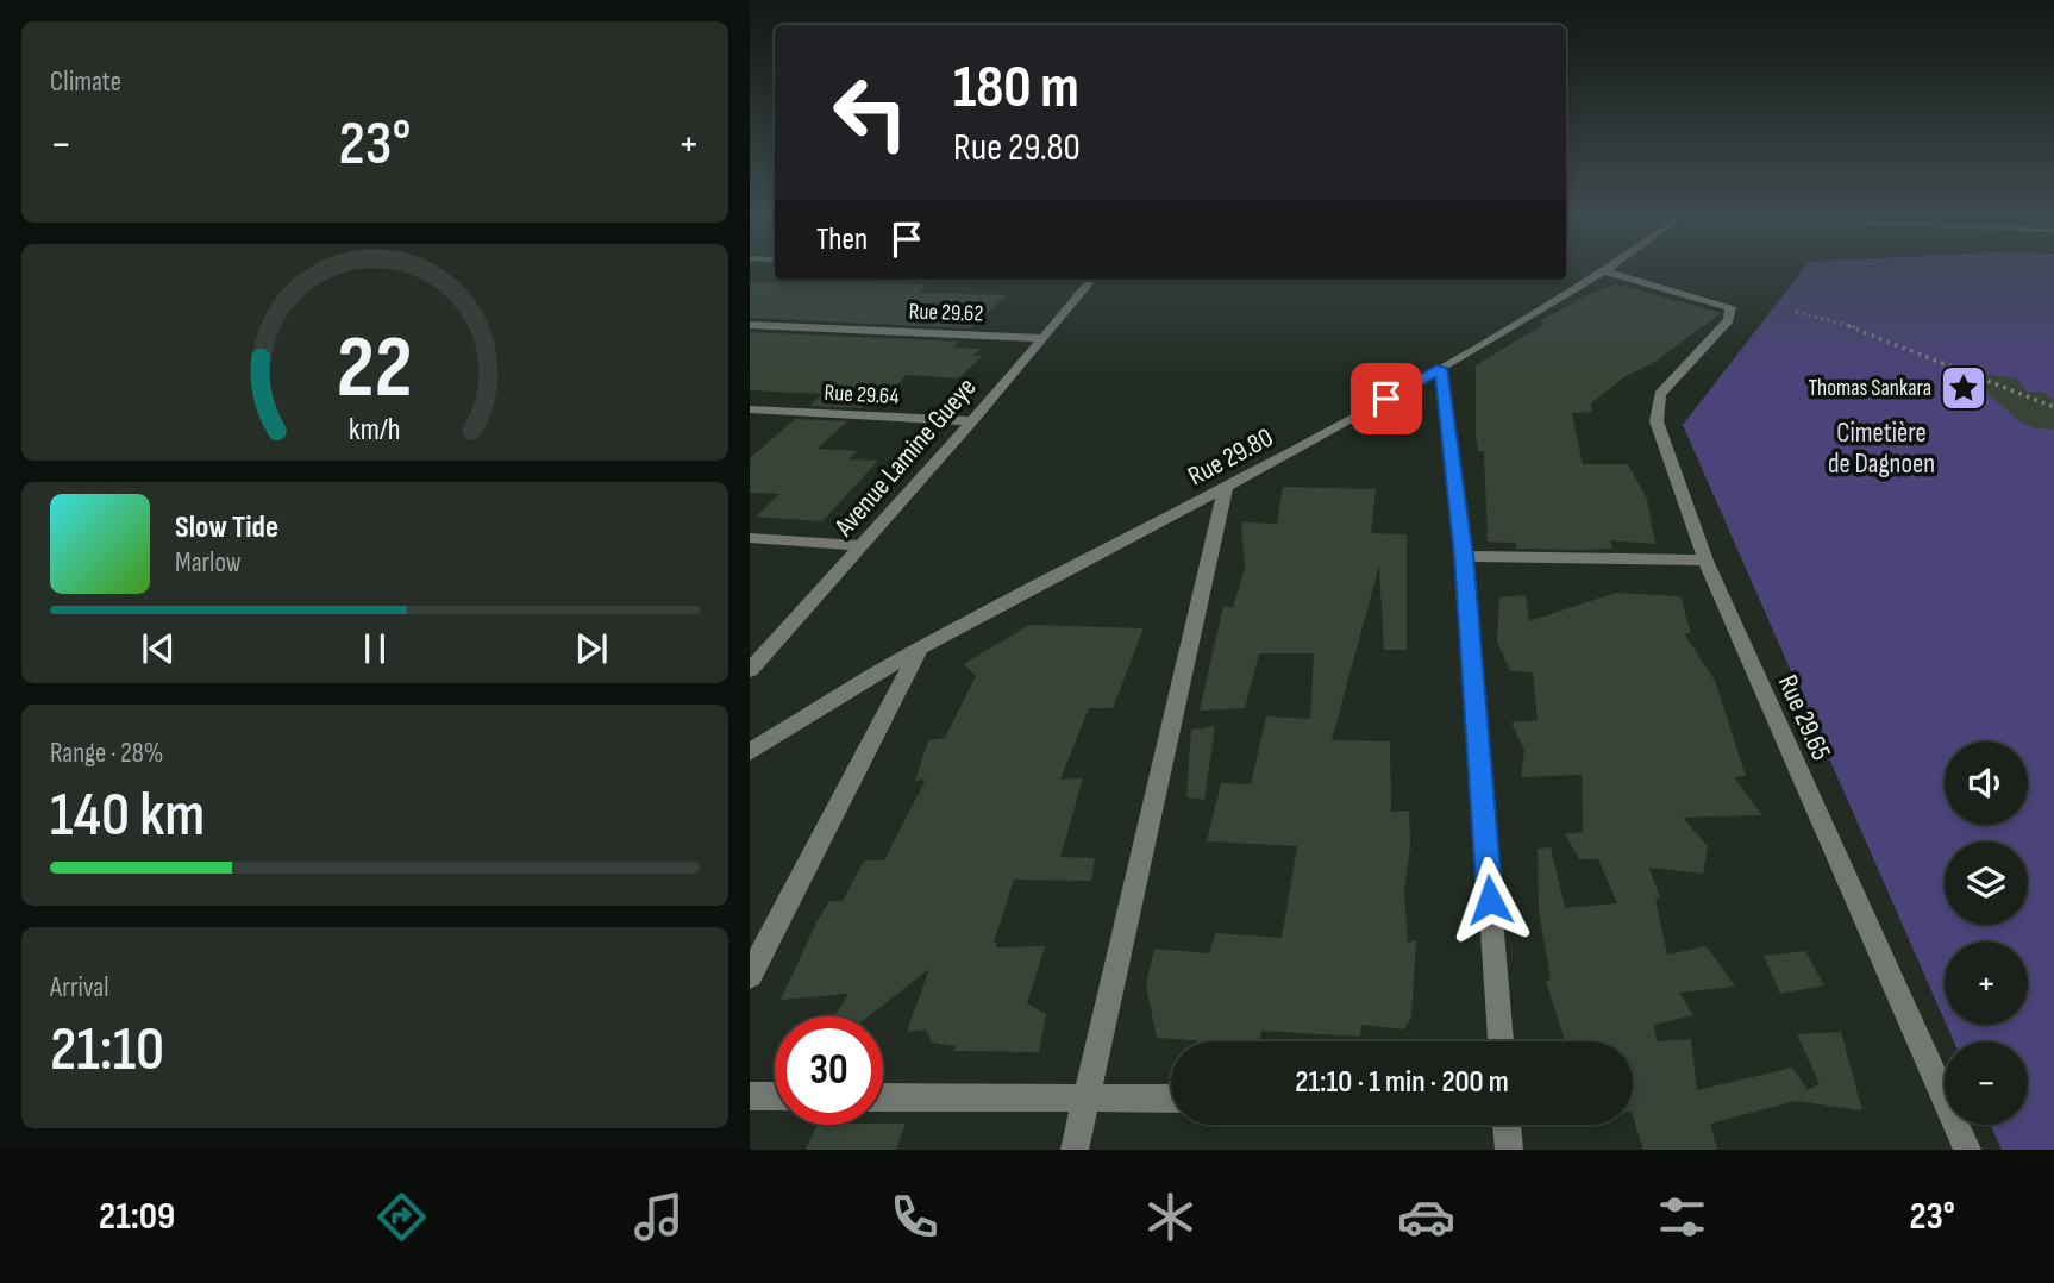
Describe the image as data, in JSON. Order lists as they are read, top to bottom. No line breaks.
{"streets":{"street":["Rue 29.62","Rue 29.64","Avenue Lamine Gueye","Rue 29.80","Rue 29.65"]},"crossings":[["Rue 29.62","Avenue Lamine Gueye"],["Rue 29.64","Avenue Lamine Gueye"],["Rue 29.80","Rue 29.65"]],"parks":["Cimetière de Dagnoen"],"places":{"place":["Thomas Sankara"]},"page":{"tile":["Climate",["Range · 28%","140 km"],["Arrival","21:10"]],"turn":["180 m","Rue 29.80"],"heat":["−","23°","+"],"then":"Then","song":["Slow Tide","Marlow"],"map_buttons":["+","−"],"limit":"30","trip":"21:10 · 1 min · 200 m","tabs":["21:09","23°"],"gauge":["22","km/h"]}}
